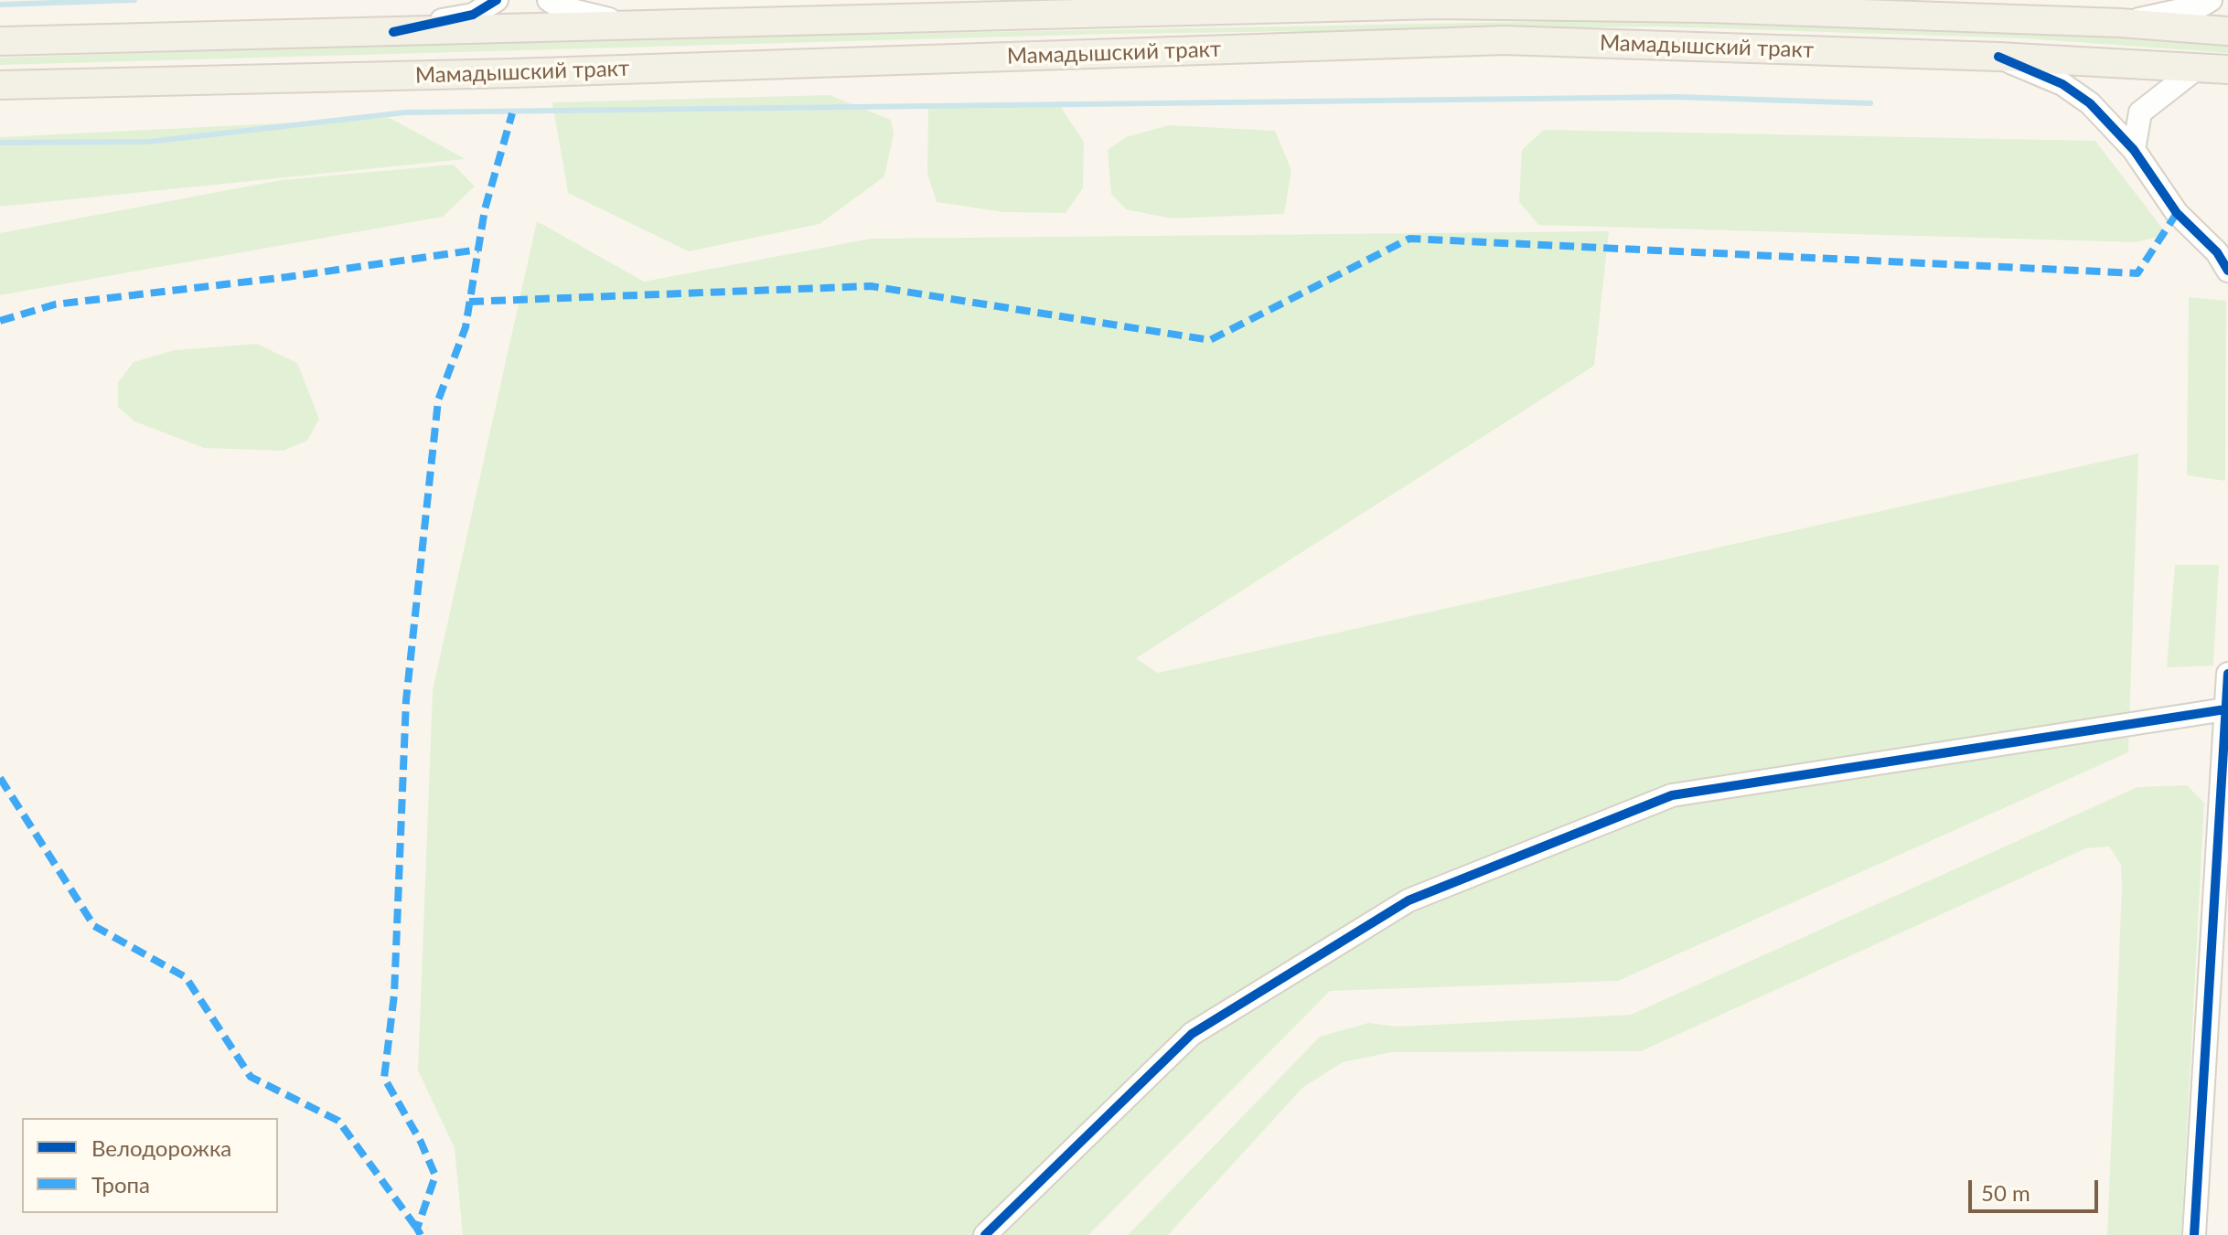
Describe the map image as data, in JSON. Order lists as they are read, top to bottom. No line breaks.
{"streets":{"main road":["Мамадышский тракт"]},"legend":["Велодорожка","Тропа"],"scale_bar":"50 m"}
